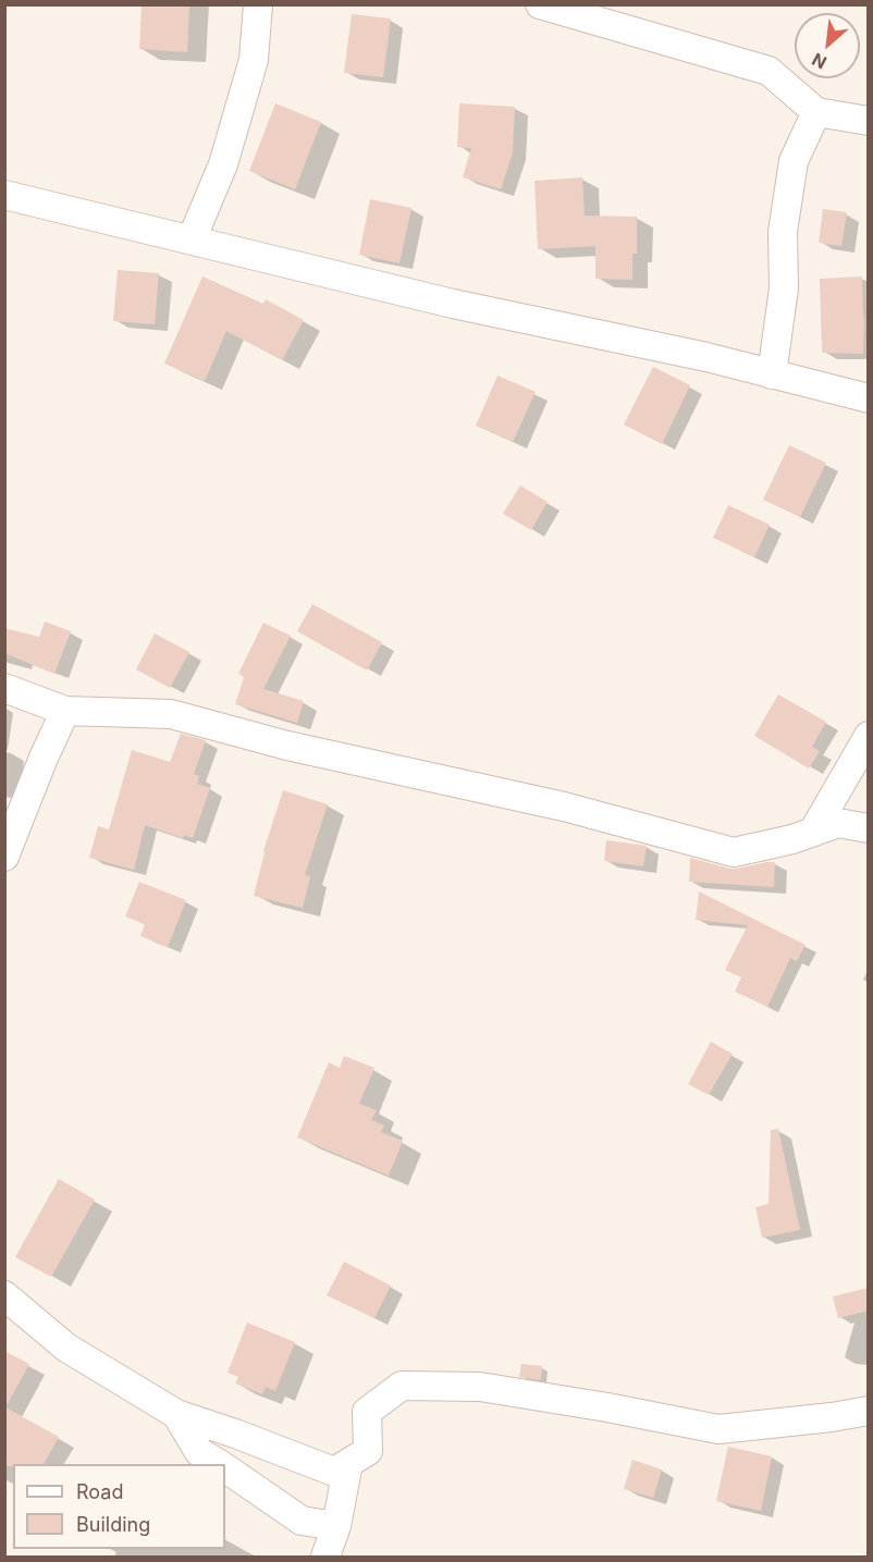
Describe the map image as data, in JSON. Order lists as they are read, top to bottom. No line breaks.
{"legend":["Road","Building"],"north":"bottom left"}
